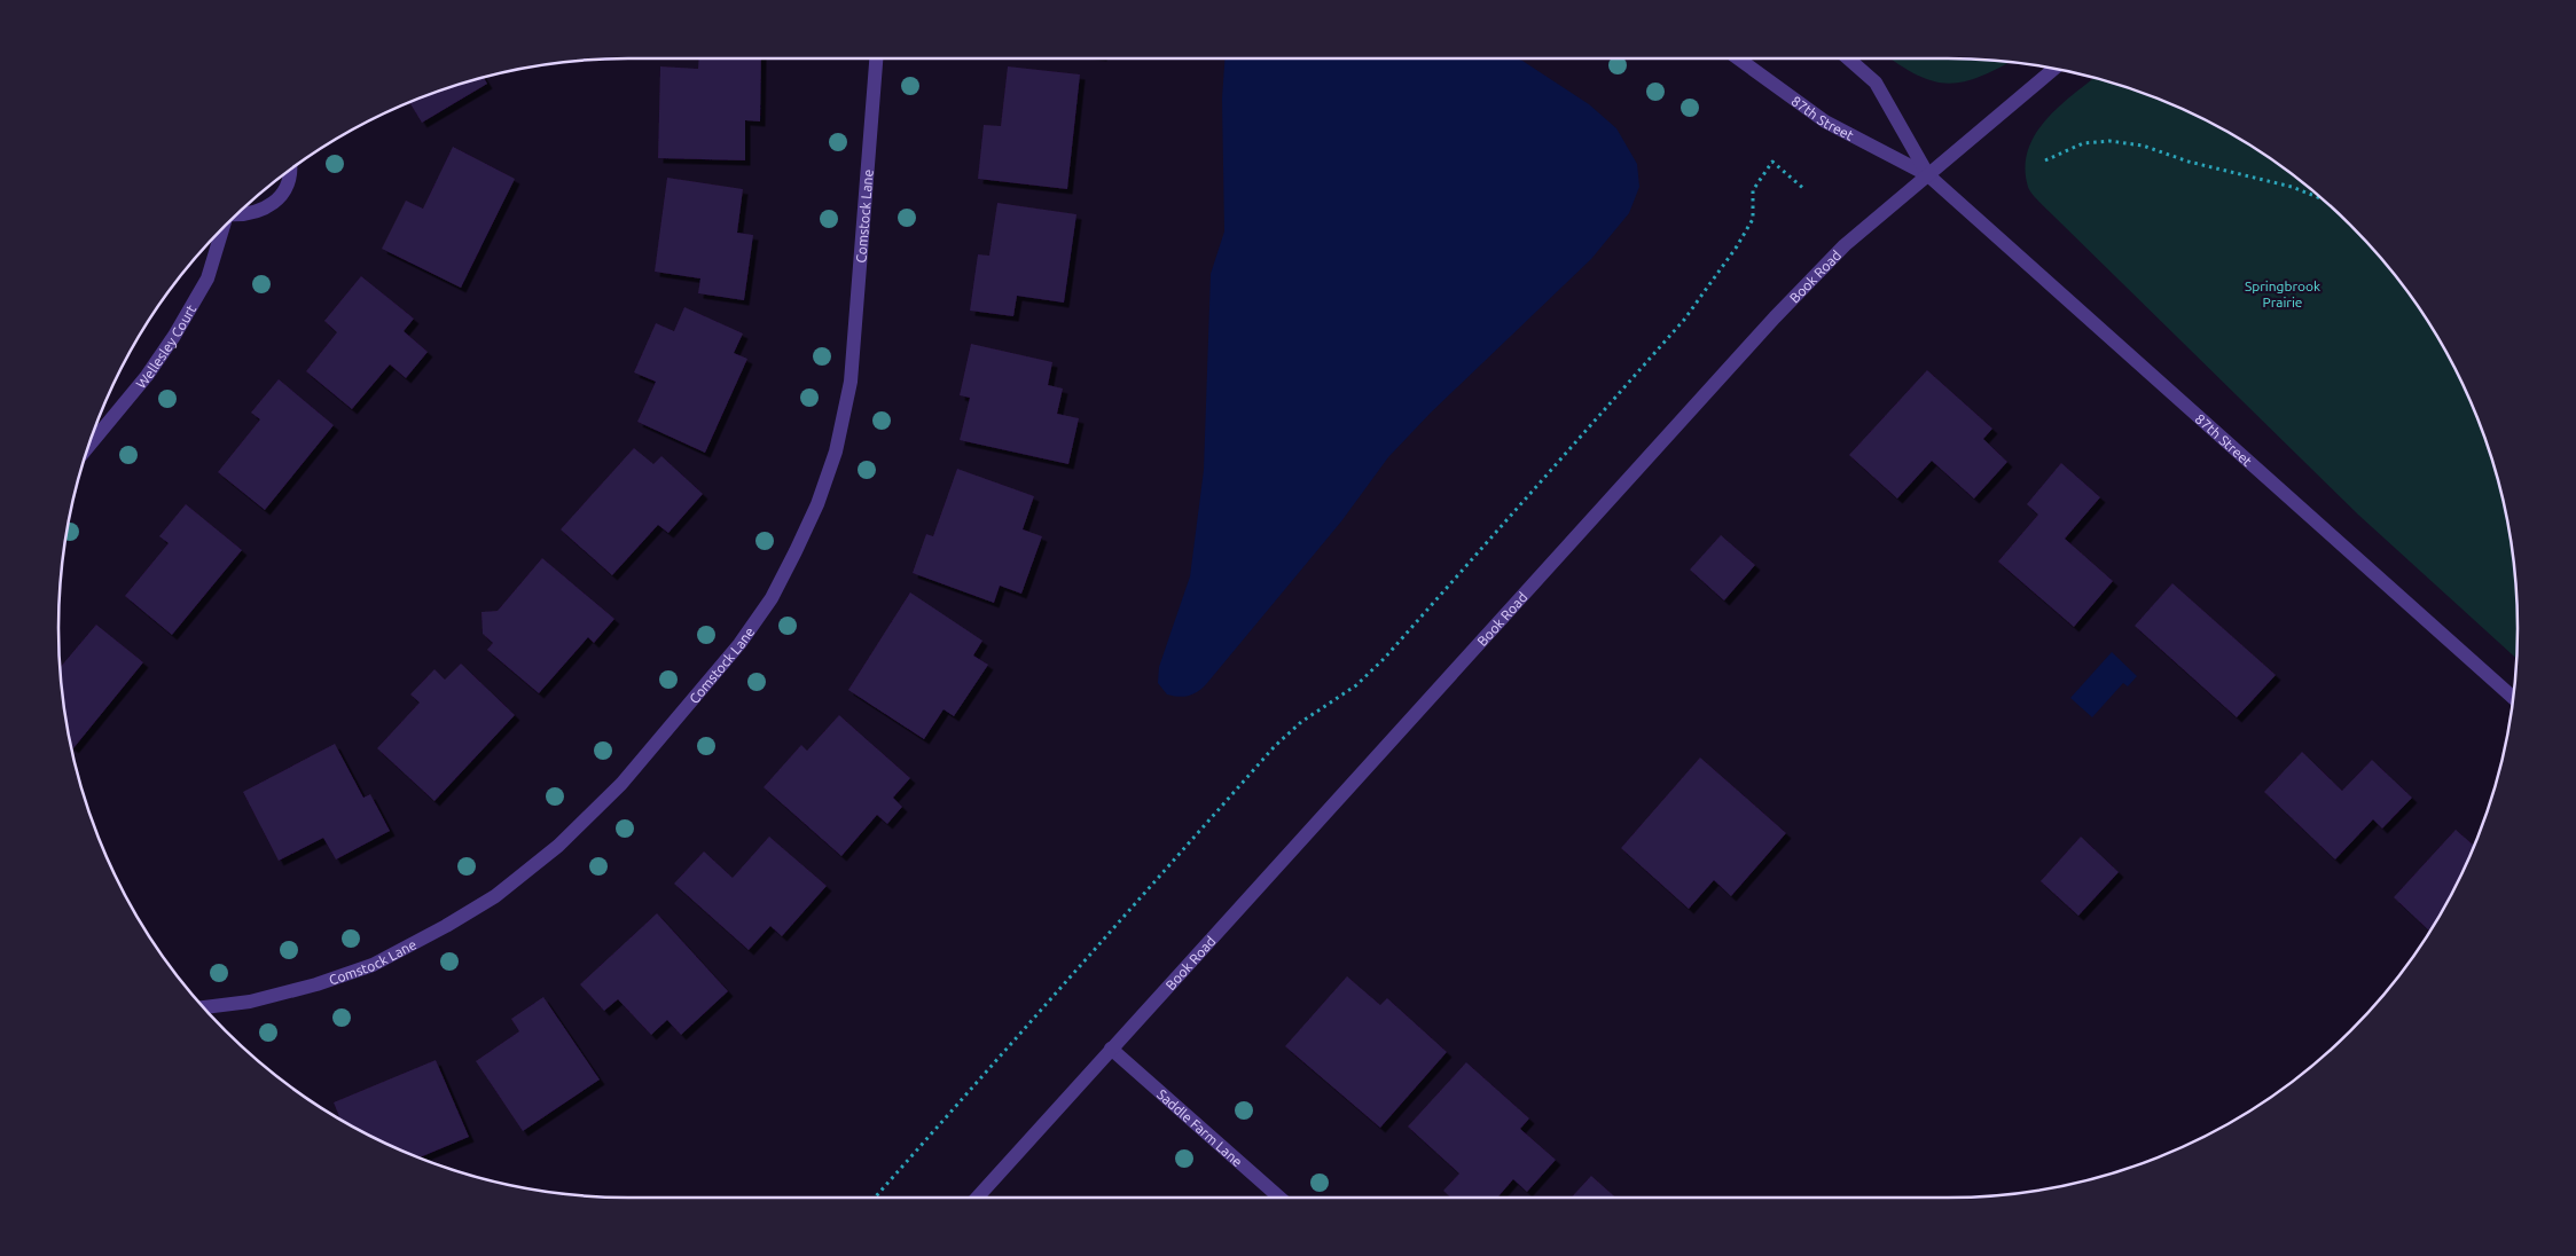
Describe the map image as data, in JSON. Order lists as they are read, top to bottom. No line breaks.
{"streets":{"street":["87th Street","Comstock Lane","Book Road","Wellesley Court","Saddle Farm Lane"]},"crossings":[["87th Street","Book Road"],["Book Road","Saddle Farm Lane"]],"parks":["Springbrook Prairie"]}
